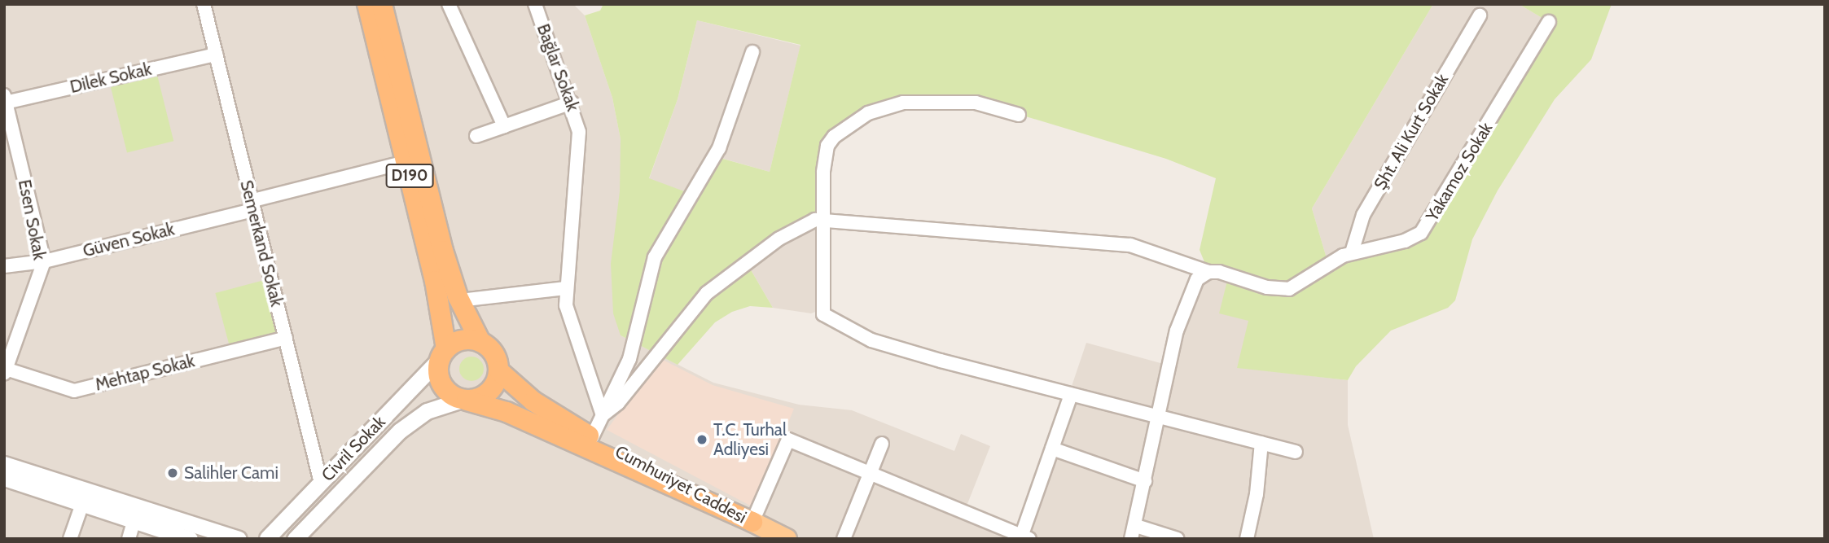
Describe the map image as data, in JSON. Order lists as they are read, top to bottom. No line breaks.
{"streets":{"highway":["D190","Cumhuriyet Caddesi"],"street":["Bağlar Sokak","Dilek Sokak","Şht. Ali Kurt Sokak","Yakamoz Sokak","Esen Sokak","Güven Sokak","Semerkand Sokak","Mehtap Sokak","Civril Sokak"]},"crossings":[["Dilek Sokak","Esen Sokak"],["Dilek Sokak","Semerkand Sokak"],["Şht. Ali Kurt Sokak","Yakamoz Sokak"],["Esen Sokak","Güven Sokak"],["Esen Sokak","Mehtap Sokak"],["Güven Sokak","Semerkand Sokak"],["Güven Sokak","Cumhuriyet Caddesi"],["Semerkand Sokak","Mehtap Sokak"],["Semerkand Sokak","Civril Sokak"],["Civril Sokak","Cumhuriyet Caddesi"]],"places":["T.C. Turhal Adliyesi","Salihler Cami"]}
